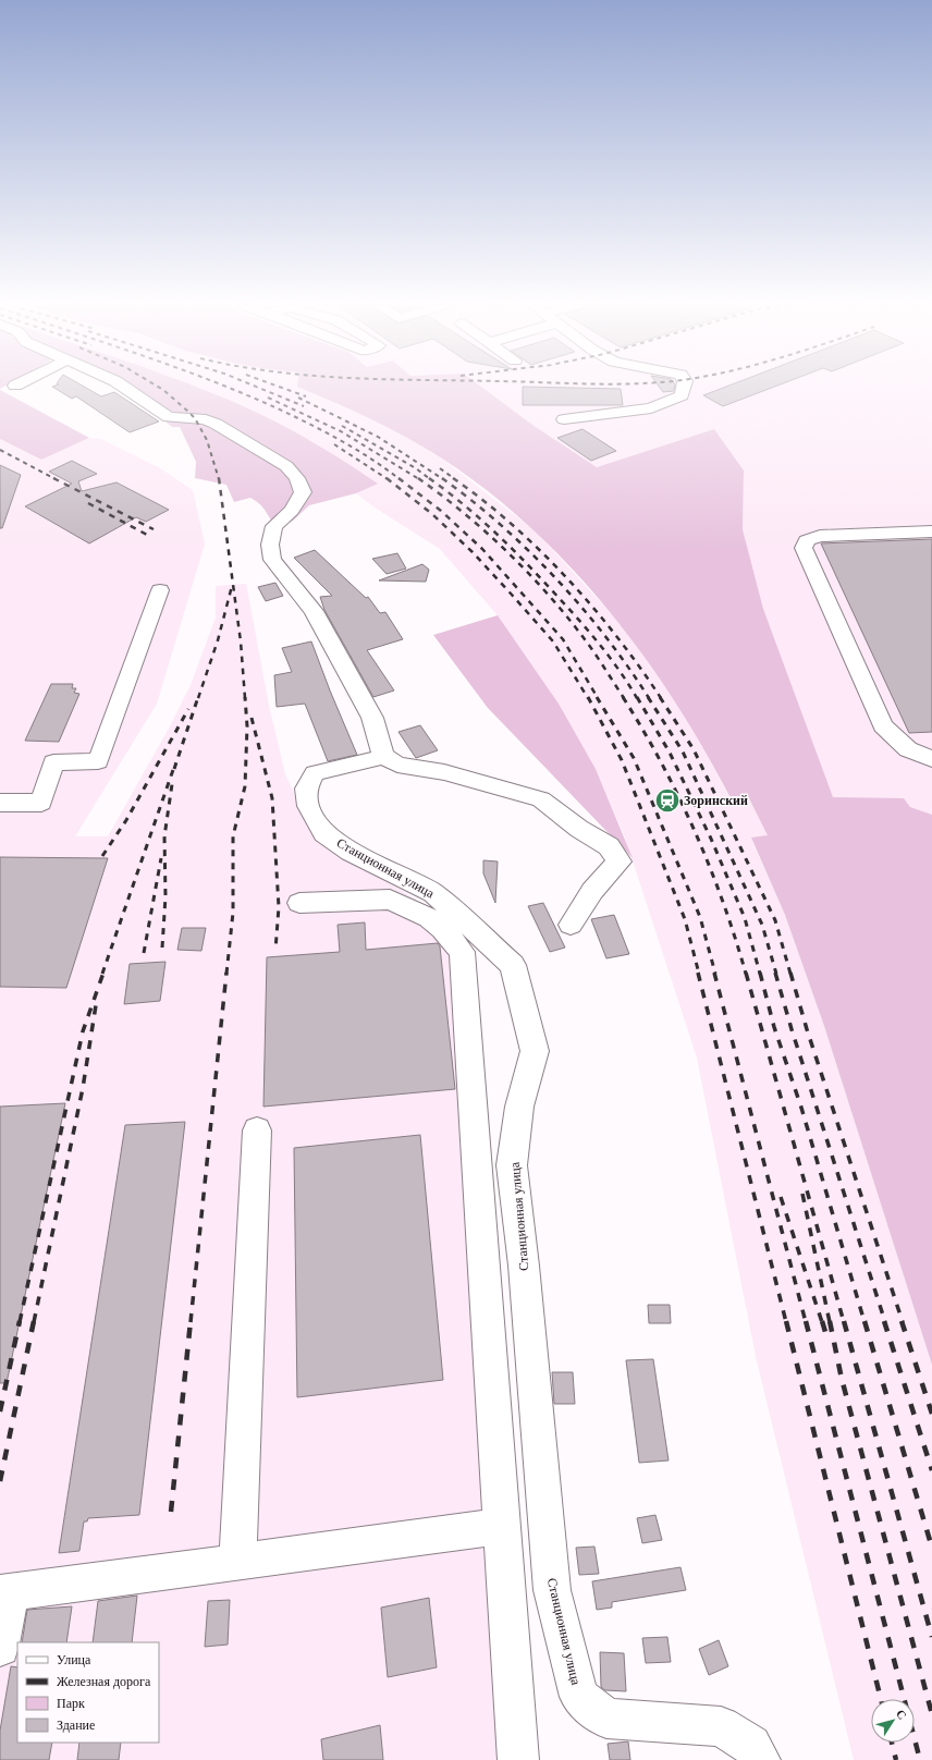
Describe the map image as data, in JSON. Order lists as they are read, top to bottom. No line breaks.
{"streets":{"street":["Станционная улица"]},"places":{"station":["Зоринский"]},"legend":["Улица","Железная дорога","Парк","Здание"],"north":"top right"}
